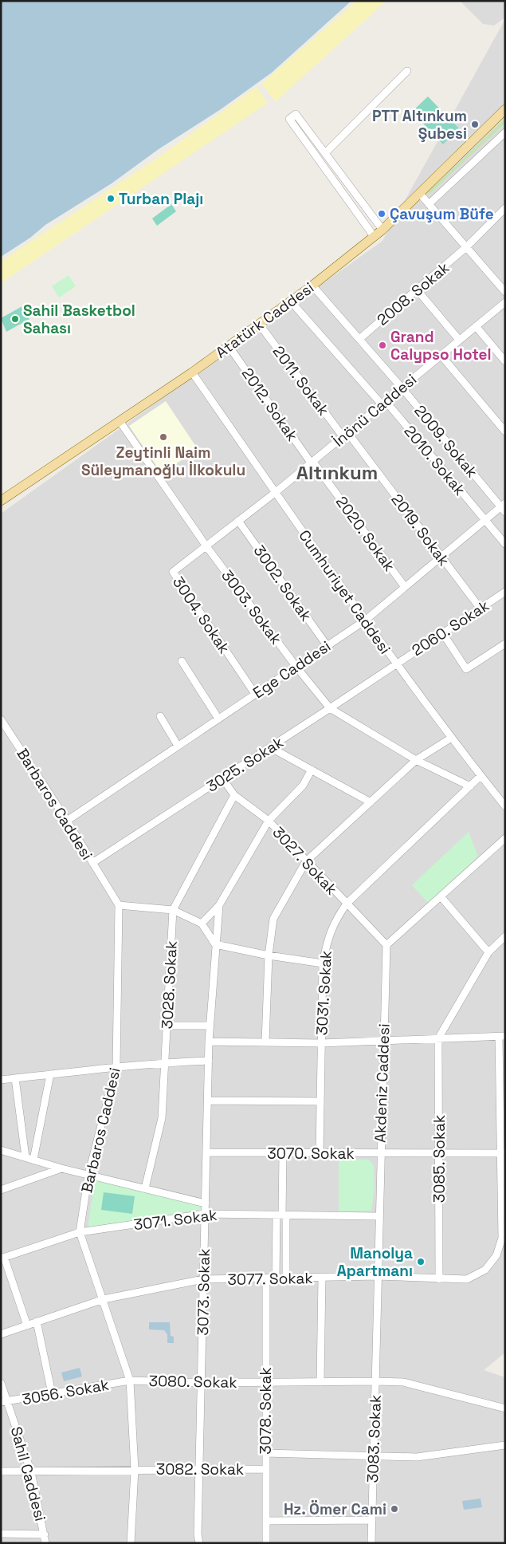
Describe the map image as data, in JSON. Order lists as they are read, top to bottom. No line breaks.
{"streets":{"main road":["Atatürk Caddesi"],"street":["2008. Sokak","2011. Sokak","2012. Sokak","İnönü Caddesi","2009. Sokak","2010. Sokak","2019. Sokak","2020. Sokak","3002. Sokak","Cumhuriyet Caddesi","3003. Sokak","3004. Sokak","2060. Sokak","Ege Caddesi","3025. Sokak","Barbaros Caddesi","3027. Sokak","3028. Sokak","3031. Sokak","Akdeniz Caddesi","3070. Sokak","3085. Sokak","3071. Sokak","3077. Sokak","3073. Sokak","3080. Sokak","3056. Sokak","3078. Sokak","3083. Sokak","3082. Sokak","Sahil Caddesi"]},"crossings":[["2008. Sokak","2009. Sokak"],["Atatürk Caddesi","2011. Sokak"],["Atatürk Caddesi","2012. Sokak"],["Atatürk Caddesi","2009. Sokak"],["Atatürk Caddesi","2010. Sokak"],["Atatürk Caddesi","Cumhuriyet Caddesi"],["Atatürk Caddesi","3003. Sokak"],["2011. Sokak","İnönü Caddesi"],["2011. Sokak","2019. Sokak"],["2012. Sokak","İnönü Caddesi"],["2012. Sokak","2020. Sokak"],["İnönü Caddesi","2009. Sokak"],["İnönü Caddesi","2010. Sokak"],["İnönü Caddesi","2019. Sokak"],["İnönü Caddesi","2020. Sokak"],["İnönü Caddesi","3002. Sokak"],["İnönü Caddesi","Cumhuriyet Caddesi"],["İnönü Caddesi","3003. Sokak"],["İnönü Caddesi","3004. Sokak"],["2009. Sokak","Ege Caddesi"],["2010. Sokak","Ege Caddesi"],["2019. Sokak","2060. Sokak"],["2019. Sokak","Ege Caddesi"],["2020. Sokak","Ege Caddesi"],["3002. Sokak","Ege Caddesi"],["Cumhuriyet Caddesi","2060. Sokak"],["Cumhuriyet Caddesi","Ege Caddesi"],["Cumhuriyet Caddesi","3025. Sokak"],["Cumhuriyet Caddesi","3031. Sokak"],["3003. Sokak","3004. Sokak"],["3003. Sokak","Ege Caddesi"],["3003. Sokak","3025. Sokak"],["3003. Sokak","3031. Sokak"],["3004. Sokak","Ege Caddesi"],["2060. Sokak","3025. Sokak"],["Ege Caddesi","Barbaros Caddesi"],["3025. Sokak","Barbaros Caddesi"],["3025. Sokak","3027. Sokak"],["Barbaros Caddesi","3071. Sokak"],["Barbaros Caddesi","3077. Sokak"],["Barbaros Caddesi","3080. Sokak"],["Barbaros Caddesi","3056. Sokak"],["Barbaros Caddesi","3082. Sokak"],["3027. Sokak","3028. Sokak"],["3027. Sokak","3031. Sokak"],["3027. Sokak","Akdeniz Caddesi"],["3031. Sokak","3070. Sokak"],["Akdeniz Caddesi","3070. Sokak"],["Akdeniz Caddesi","3071. Sokak"],["Akdeniz Caddesi","3077. Sokak"],["Akdeniz Caddesi","3080. Sokak"],["Akdeniz Caddesi","3083. Sokak"],["3070. Sokak","3085. Sokak"],["3070. Sokak","3077. Sokak"],["3070. Sokak","3073. Sokak"],["3085. Sokak","3077. Sokak"],["3071. Sokak","3073. Sokak"],["3077. Sokak","3073. Sokak"],["3077. Sokak","3078. Sokak"],["3073. Sokak","3080. Sokak"],["3073. Sokak","3082. Sokak"],["3080. Sokak","3056. Sokak"],["3080. Sokak","3078. Sokak"],["3080. Sokak","3083. Sokak"],["3056. Sokak","Sahil Caddesi"],["3078. Sokak","3082. Sokak"],["3082. Sokak","Sahil Caddesi"]],"districts":["Altınkum"],"places":["PTT Altınkum Şubesi","Turban Plajı","Çavuşum Büfe","Sahil Basketbol Sahası","Grand Calypso Hotel","Zeytinli Naim Süleymanoğlu İlkokulu","Manolya Apartmanı","Hz. Ömer Cami"]}
